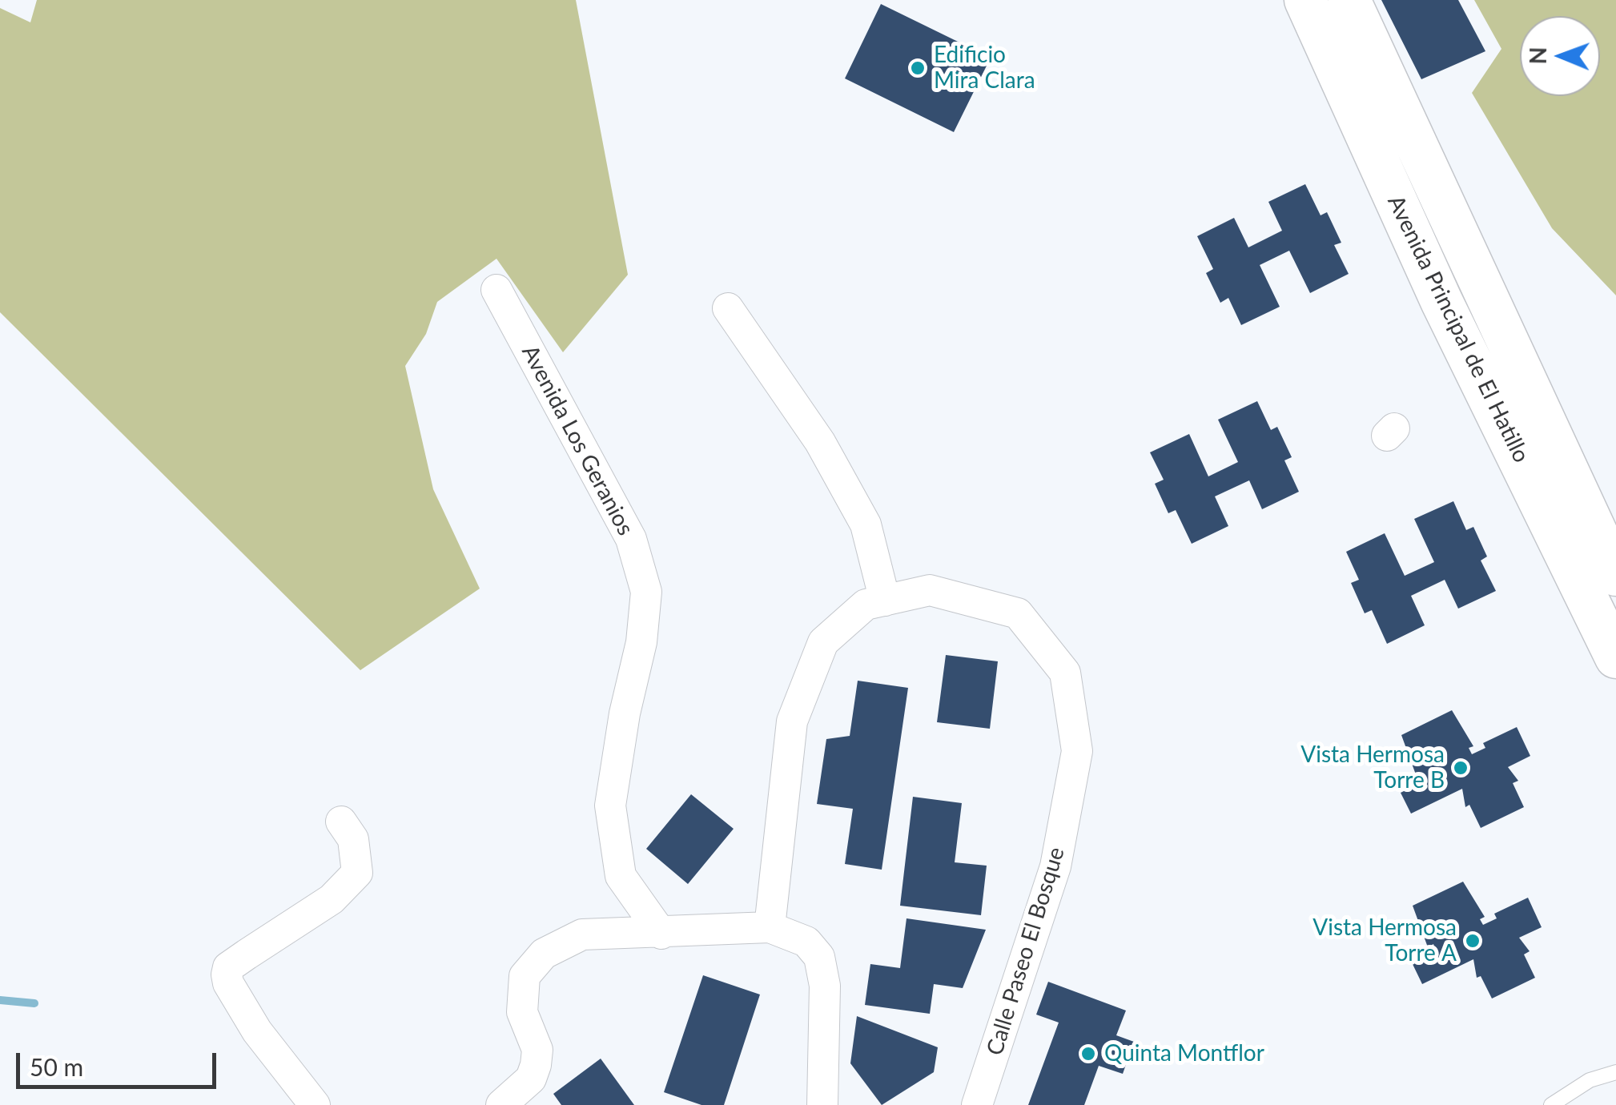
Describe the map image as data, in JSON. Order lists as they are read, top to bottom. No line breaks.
{"streets":{"main road":["Avenida Principal de El Hatillo"],"street":["Avenida Los Geranios","Calle Paseo El Bosque"]},"places":["Edificio Mira Clara","Vista Hermosa Torre B","Vista Hermosa Torre A","Quinta Montflor"],"scale_bar":"50 m","north":"left"}
